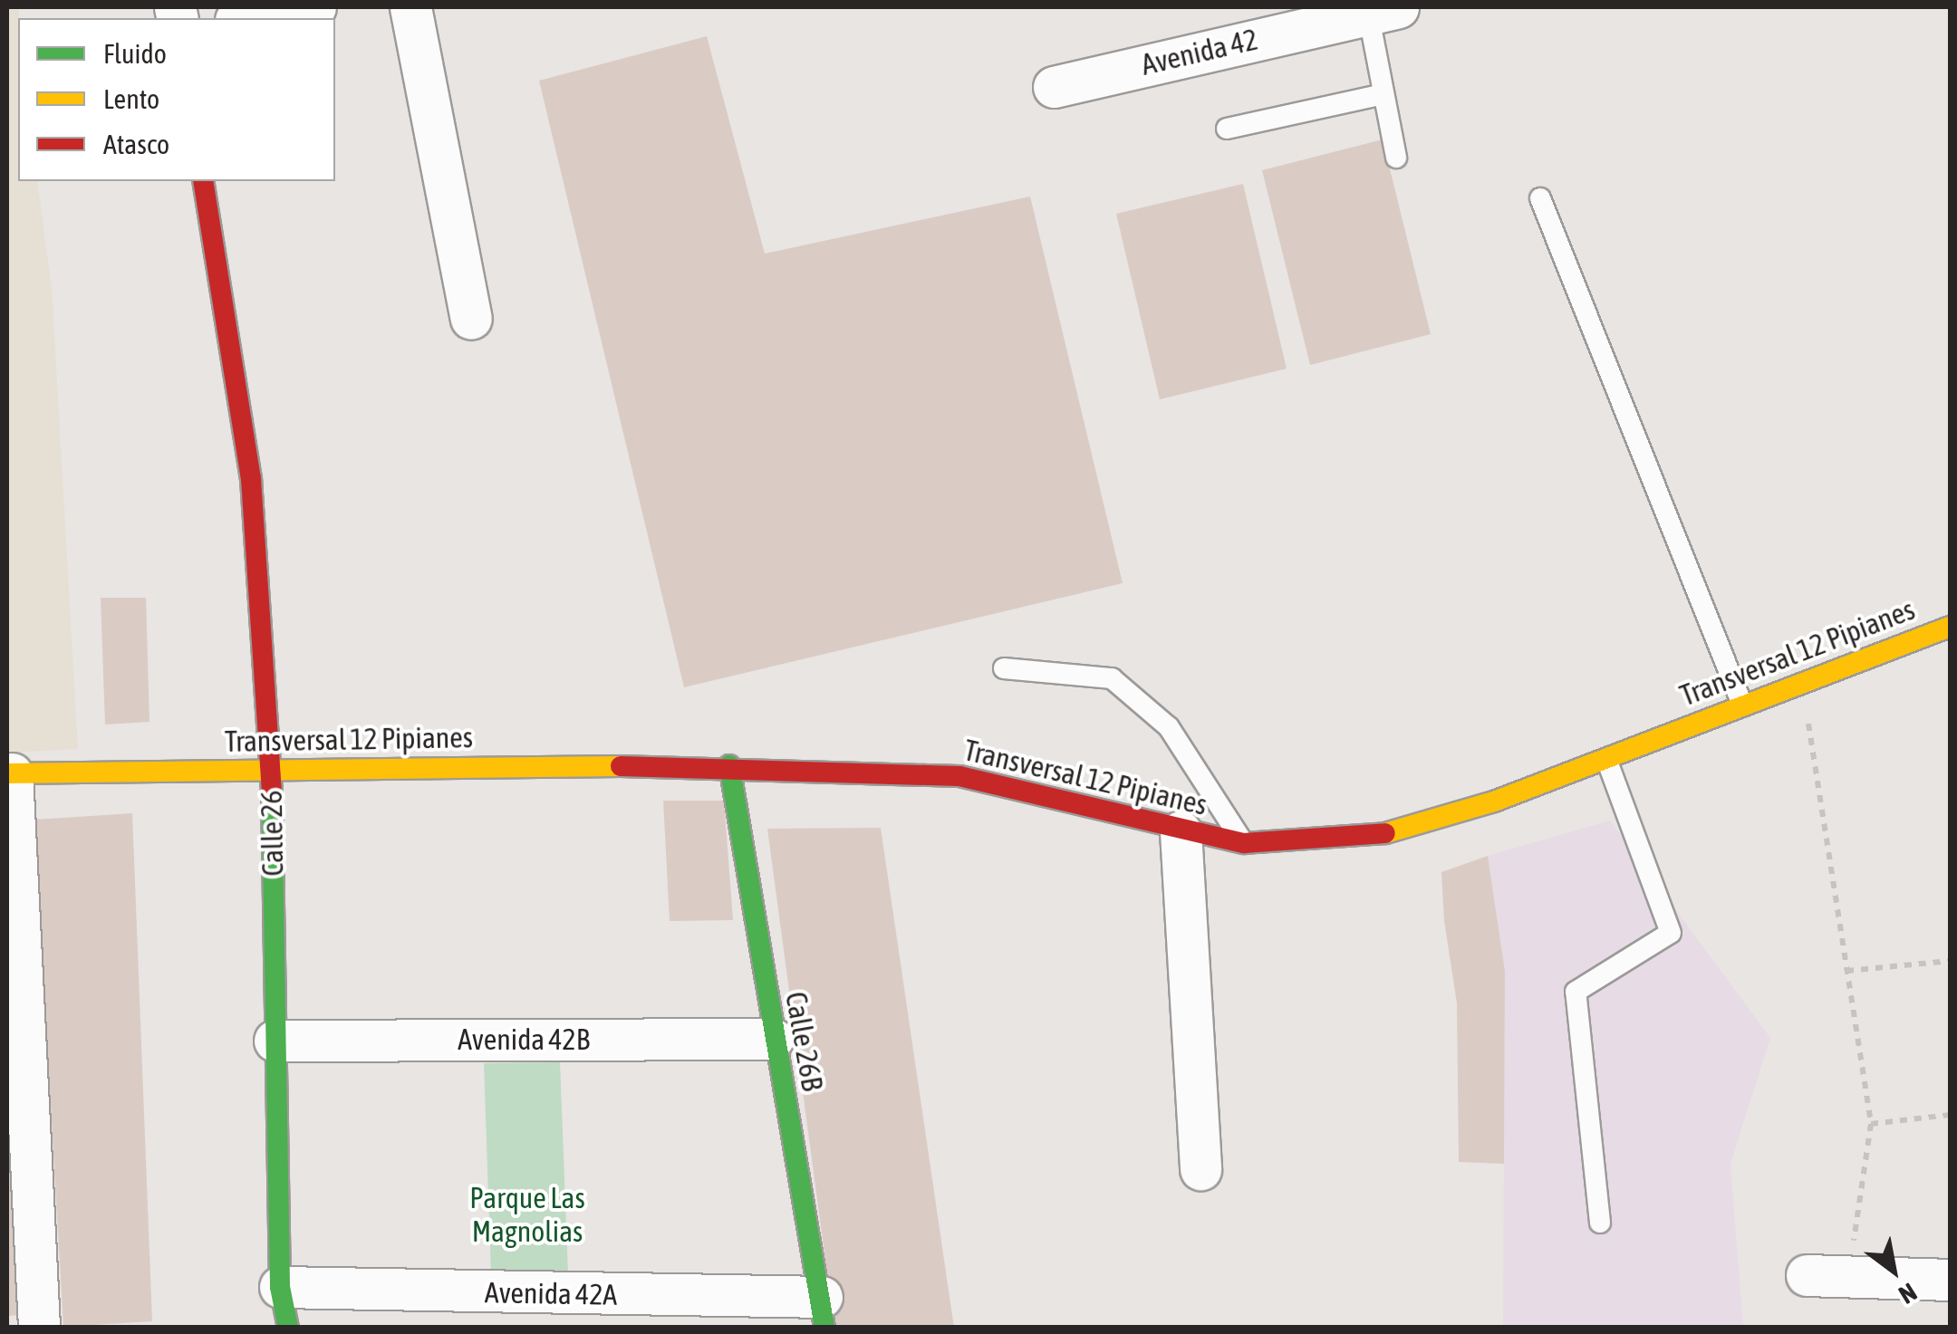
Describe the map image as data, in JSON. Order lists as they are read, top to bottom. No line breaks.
{"streets":{"street":["Avenida 42","Transversal 12 Pipianes","Calle 26","Avenida 42B","Calle 26B","Avenida 42A"]},"crossings":[["Transversal 12 Pipianes","Calle 26"],["Transversal 12 Pipianes","Calle 26B"],["Calle 26","Avenida 42B"],["Calle 26","Avenida 42A"],["Avenida 42B","Calle 26B"],["Calle 26B","Avenida 42A"]],"parks":["Parque Las Magnolias"],"legend":["Fluido","Lento","Atasco"],"north":"bottom right"}
